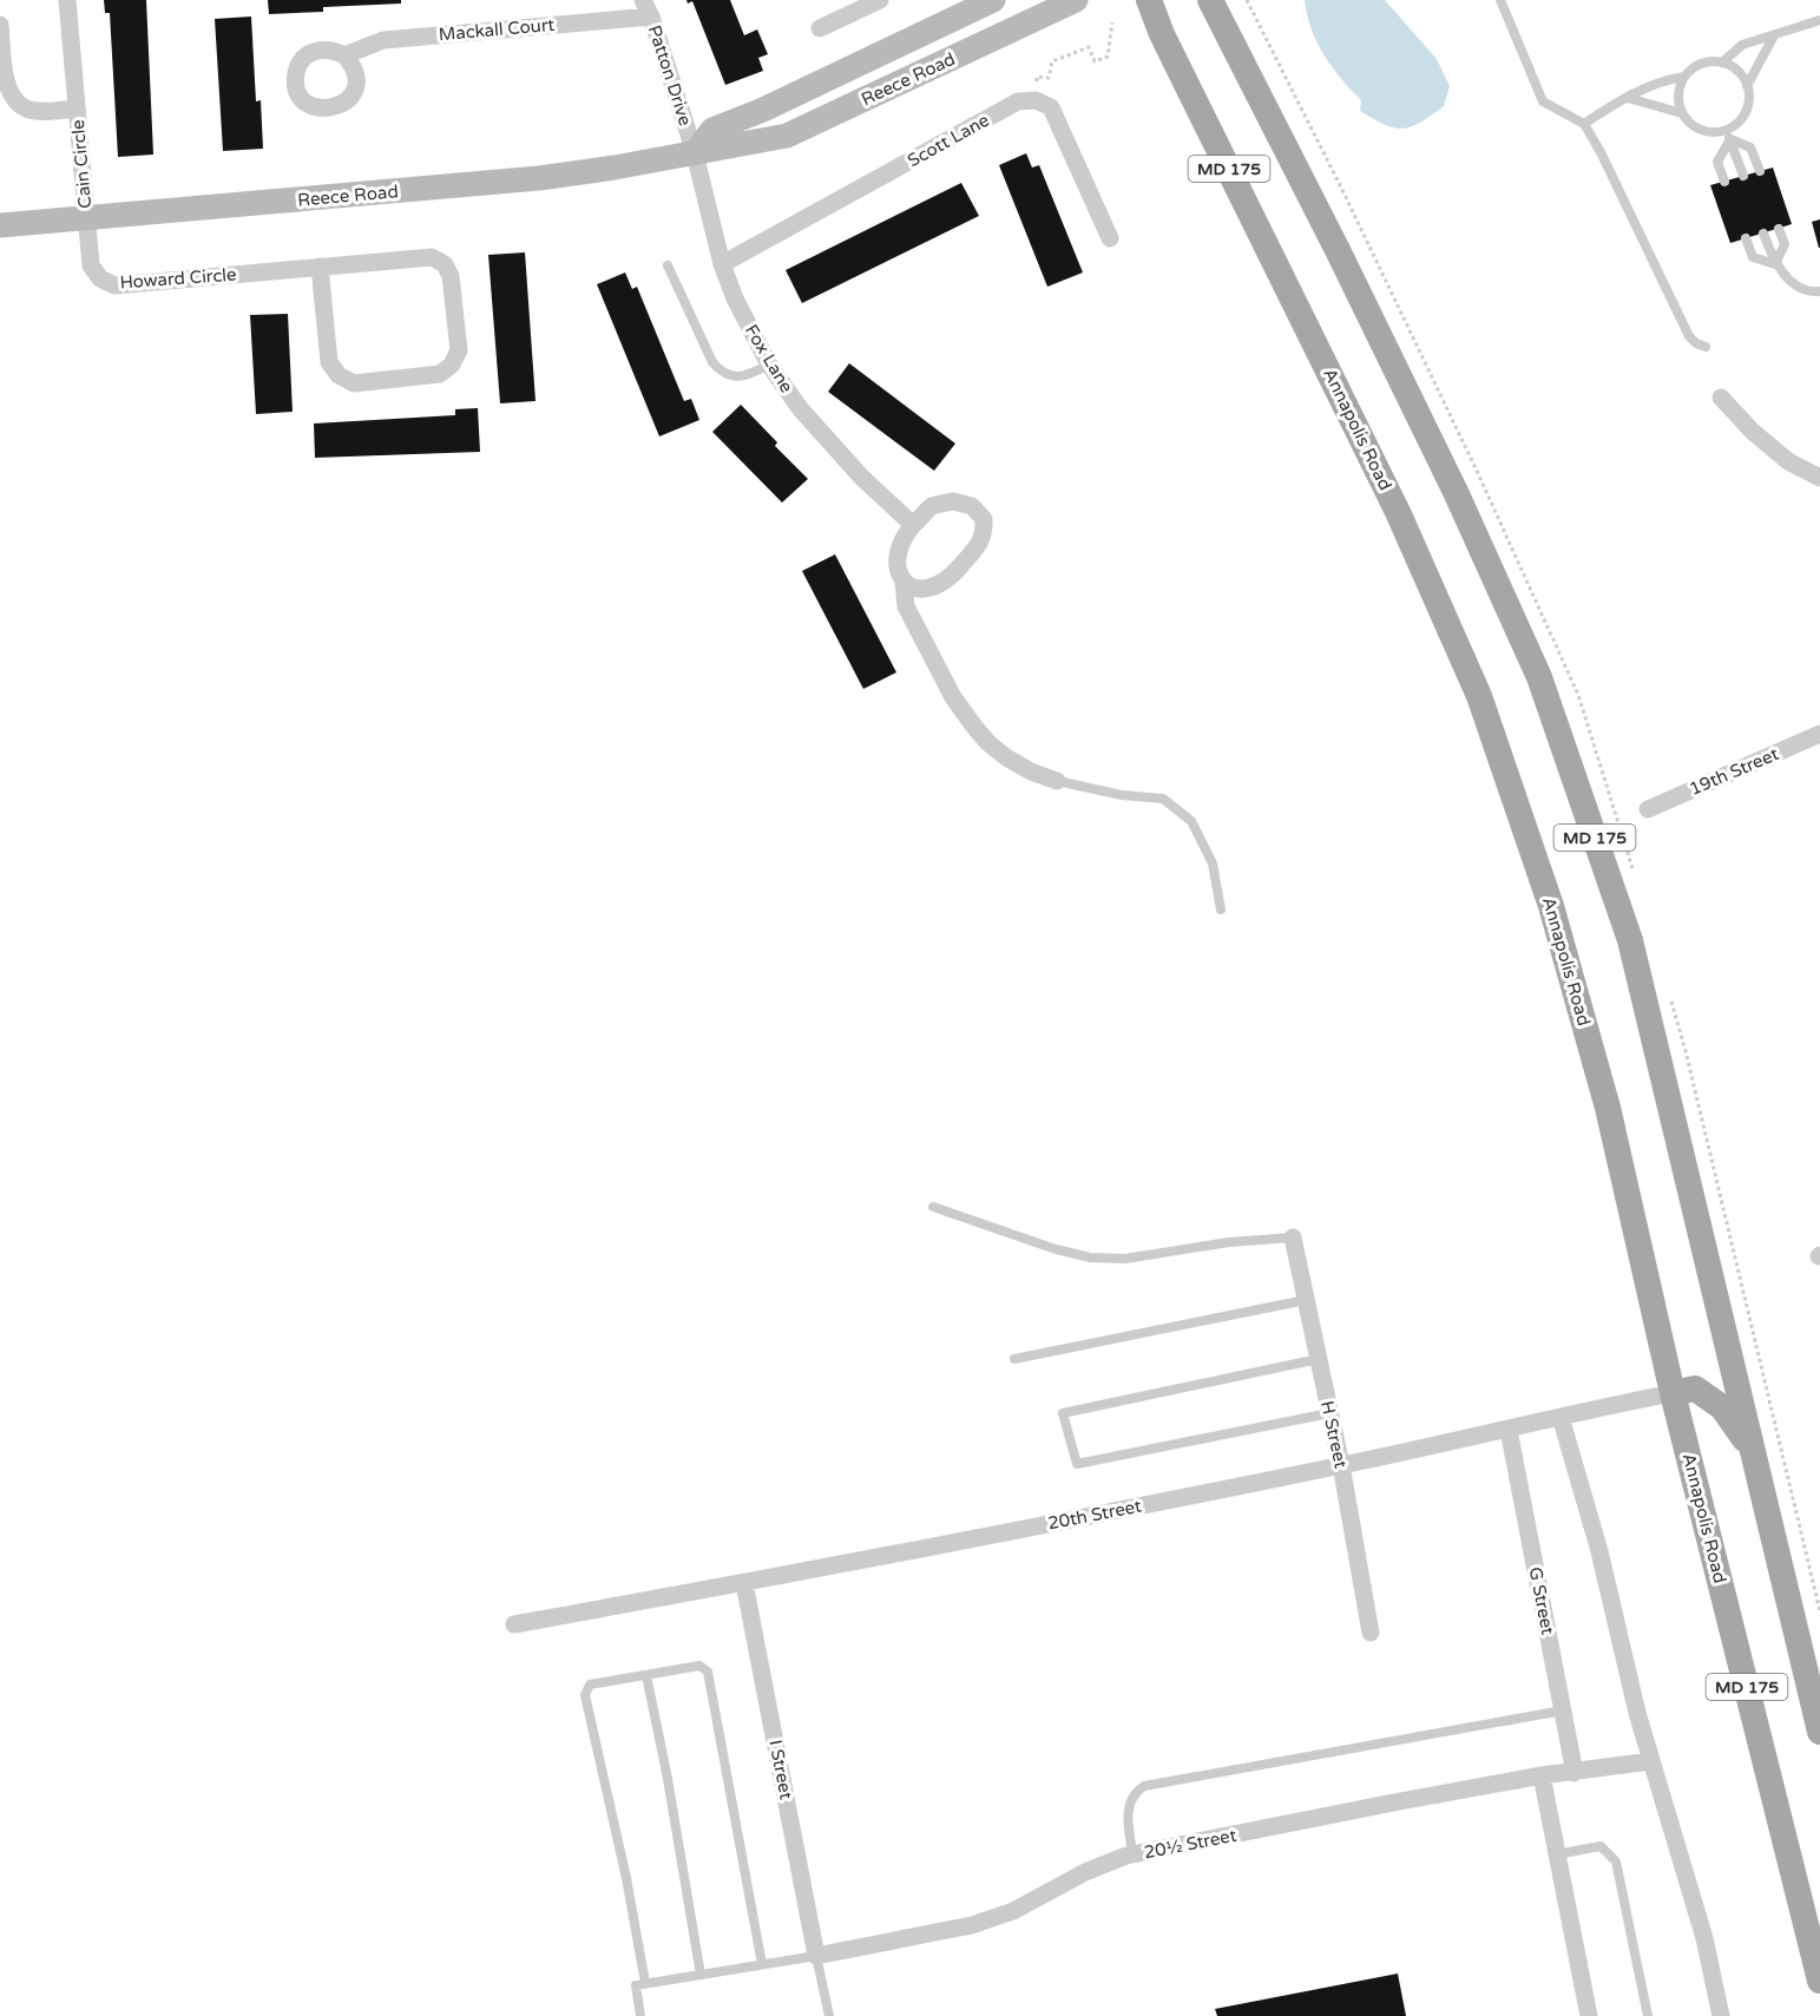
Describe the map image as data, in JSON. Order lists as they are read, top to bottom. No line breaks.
{"streets":{"main road":["Reece Road","MD 175","Annapolis Road"],"street":["Mackall Court","Patton Drive","Scott Lane","Cain Circle","Howard Circle","Fox Lane","19th Street","H Street","20th Street","G Street","I Street","20½ Street"]},"crossings":[["Mackall Court","Patton Drive"],["Patton Drive","Reece Road"],["Patton Drive","Fox Lane"],["Reece Road","Cain Circle"],["Reece Road","Howard Circle"],["Reece Road","Fox Lane"],["Scott Lane","Fox Lane"],["Cain Circle","Howard Circle"],["Annapolis Road","20th Street"],["H Street","20th Street"],["20th Street","G Street"],["20th Street","I Street"],["G Street","20½ Street"],["I Street","20½ Street"]]}
